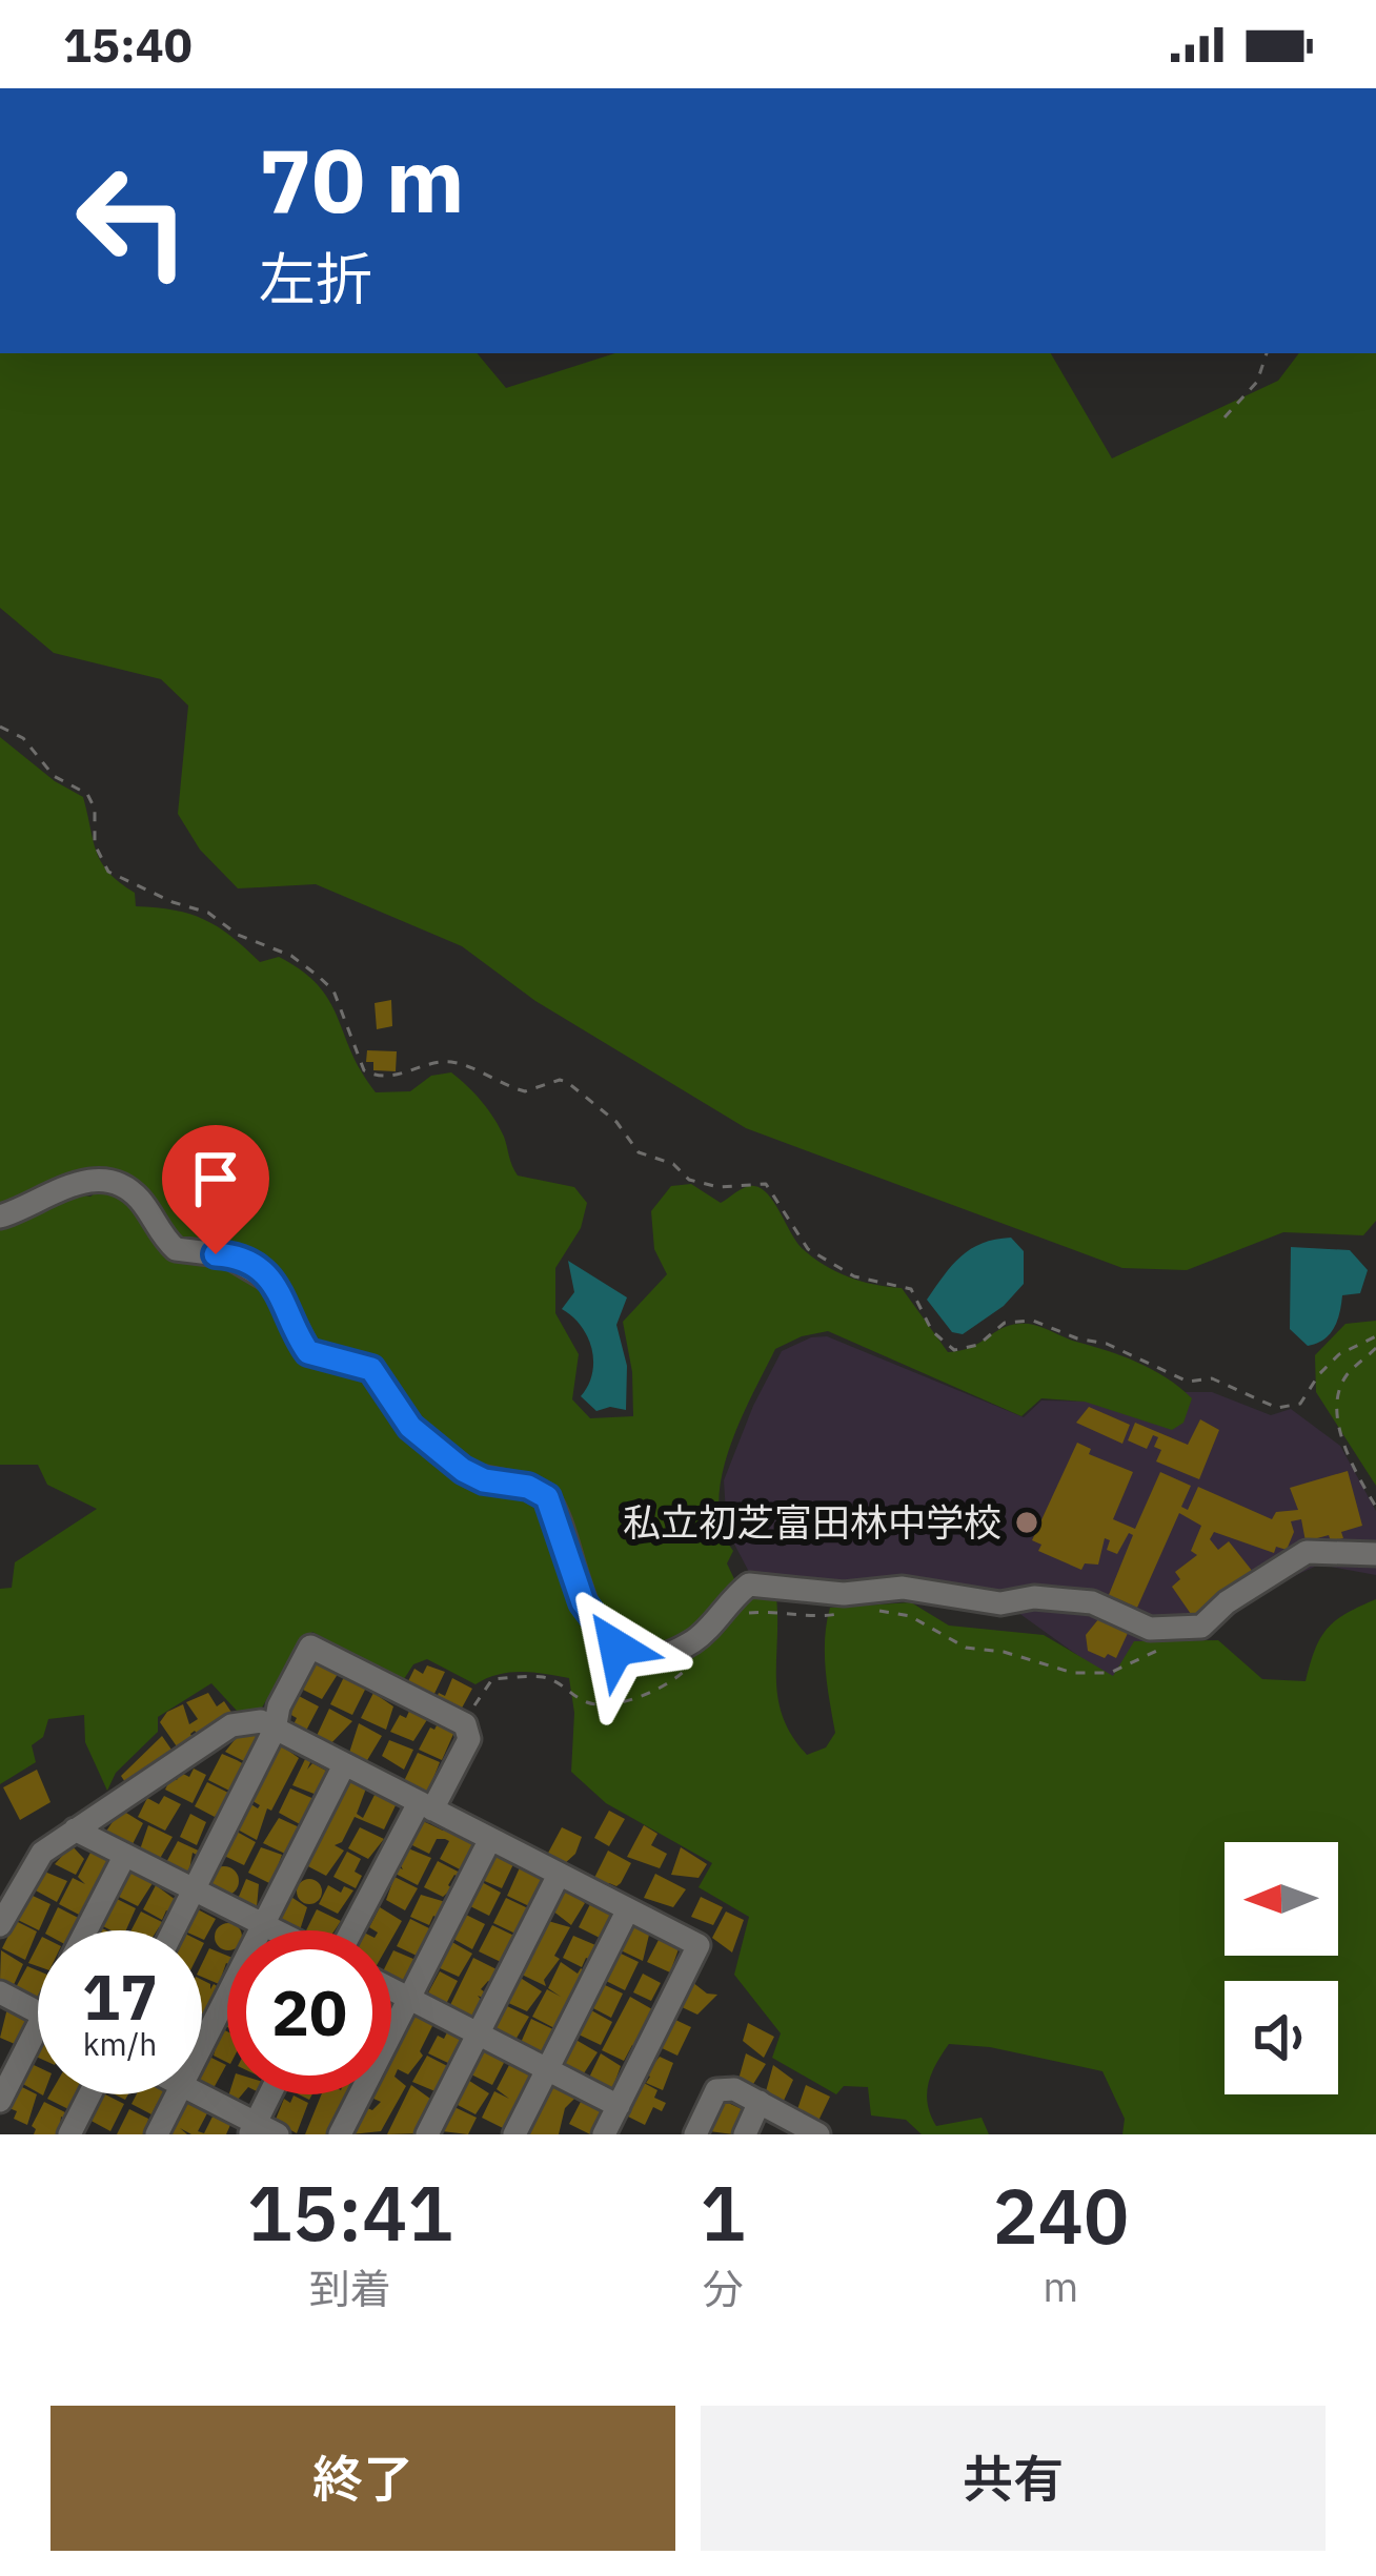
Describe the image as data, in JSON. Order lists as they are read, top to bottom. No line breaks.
{"places":["私立初芝富田林中学校"],"north":"left","page":{"status":"15:40","turn":["70 m","左折"],"speed":"17 km/h","limit":"20","eta":["15:41","到着","1","分","240","m"],"buttons":["終了","共有"]}}
